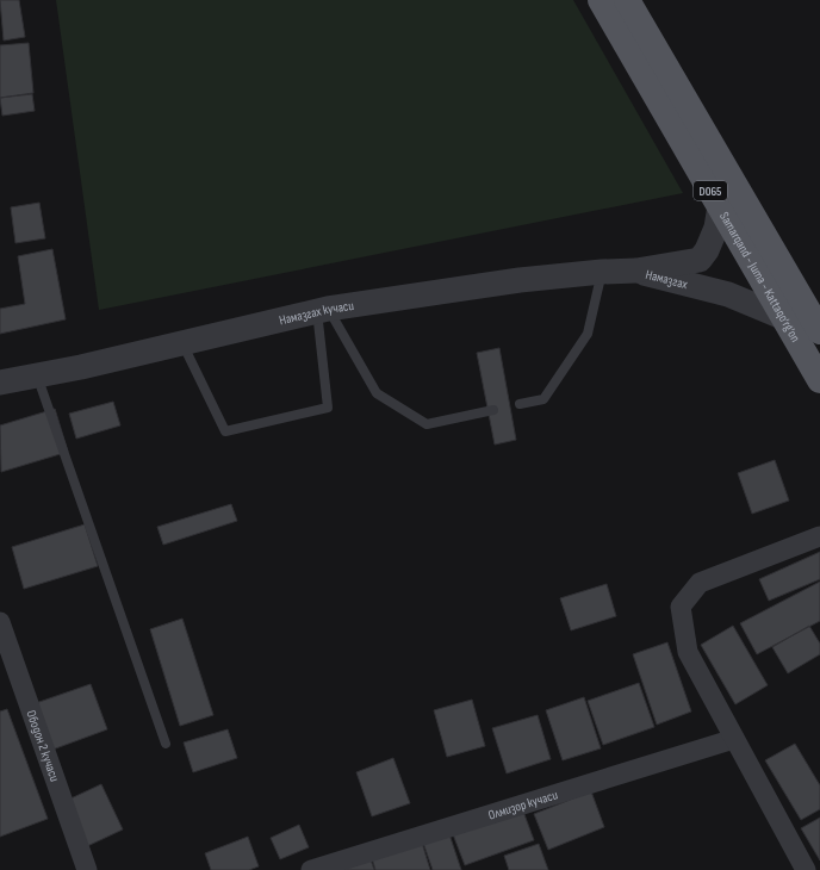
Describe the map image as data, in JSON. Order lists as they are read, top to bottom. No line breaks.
{"streets":{"main road":["D065","Samarqand - Juma - Kattaqo‘rg‘on"],"street":["Намазгах","Намазгах кучаси","Ободон 2 кучаси","Олмизор кучаси"]},"crossings":[["Samarqand - Juma - Kattaqo‘rg‘on","Намазгах"],["Намазгах","Намазгах кучаси"]]}
